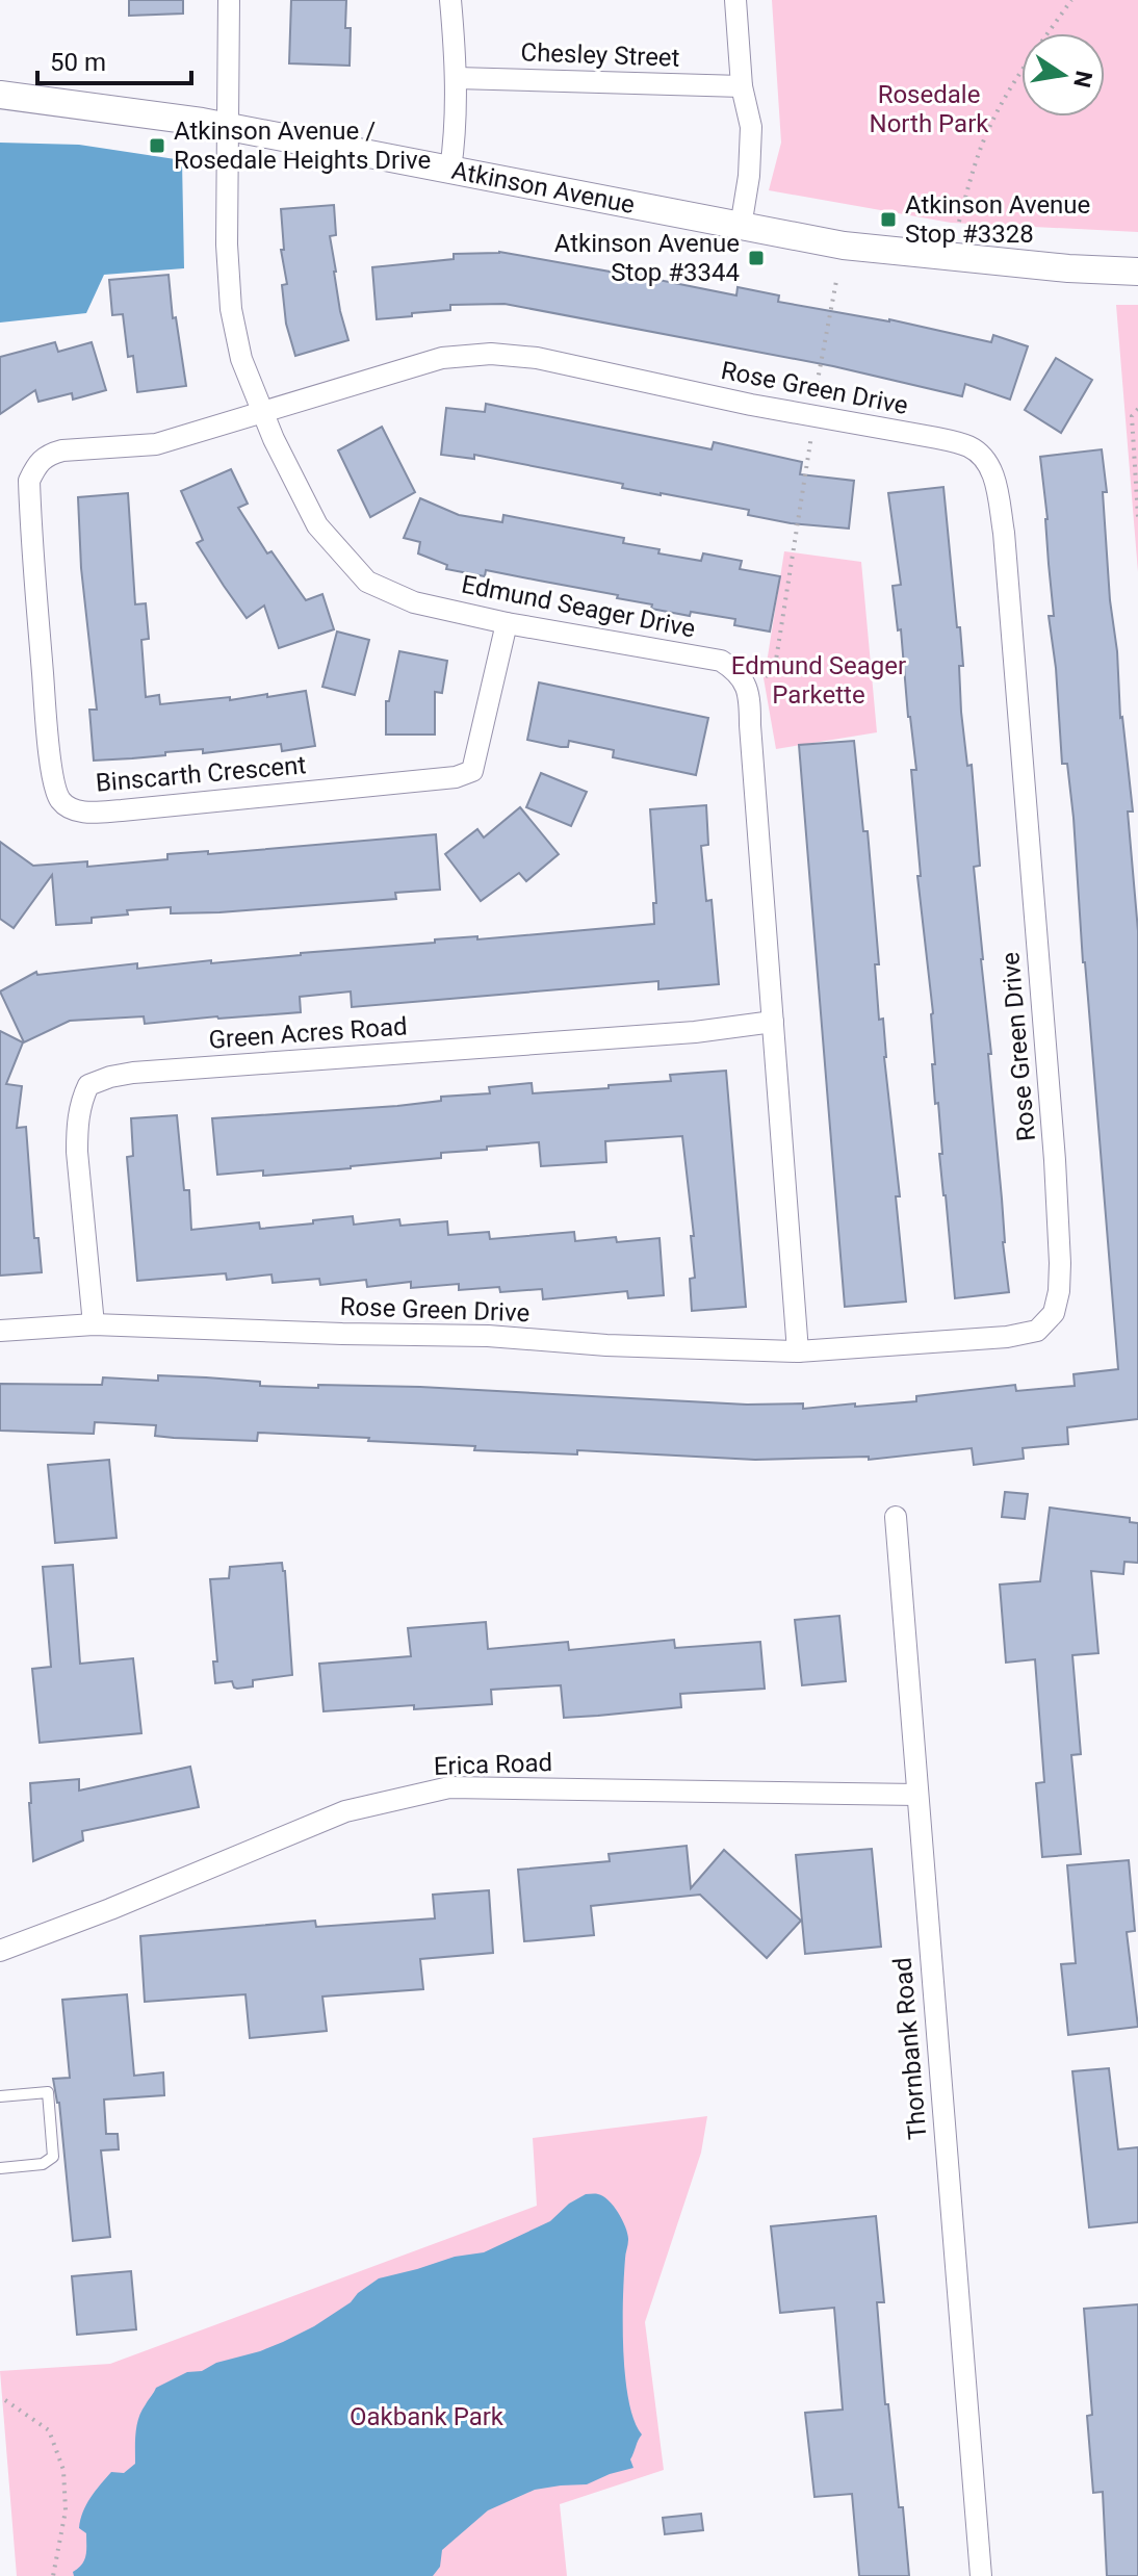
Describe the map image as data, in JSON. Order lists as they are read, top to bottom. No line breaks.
{"streets":{"street":["Chesley Street","Atkinson Avenue","Rose Green Drive","Edmund Seager Drive","Binscarth Crescent","Green Acres Road","Erica Road","Thornbank Road"]},"crossings":[["Atkinson Avenue","Edmund Seager Drive"],["Rose Green Drive","Edmund Seager Drive"],["Rose Green Drive","Binscarth Crescent"],["Rose Green Drive","Green Acres Road"],["Edmund Seager Drive","Binscarth Crescent"],["Edmund Seager Drive","Green Acres Road"],["Erica Road","Thornbank Road"]],"parks":["Rosedale North Park","Edmund Seager Parkette","Oakbank Park"],"places":{"transit":["Atkinson Avenue / Rosedale Heights Drive","Atkinson Avenue Stop #3328","Atkinson Avenue Stop #3344"]},"scale_bar":"50 m","north":"right"}
